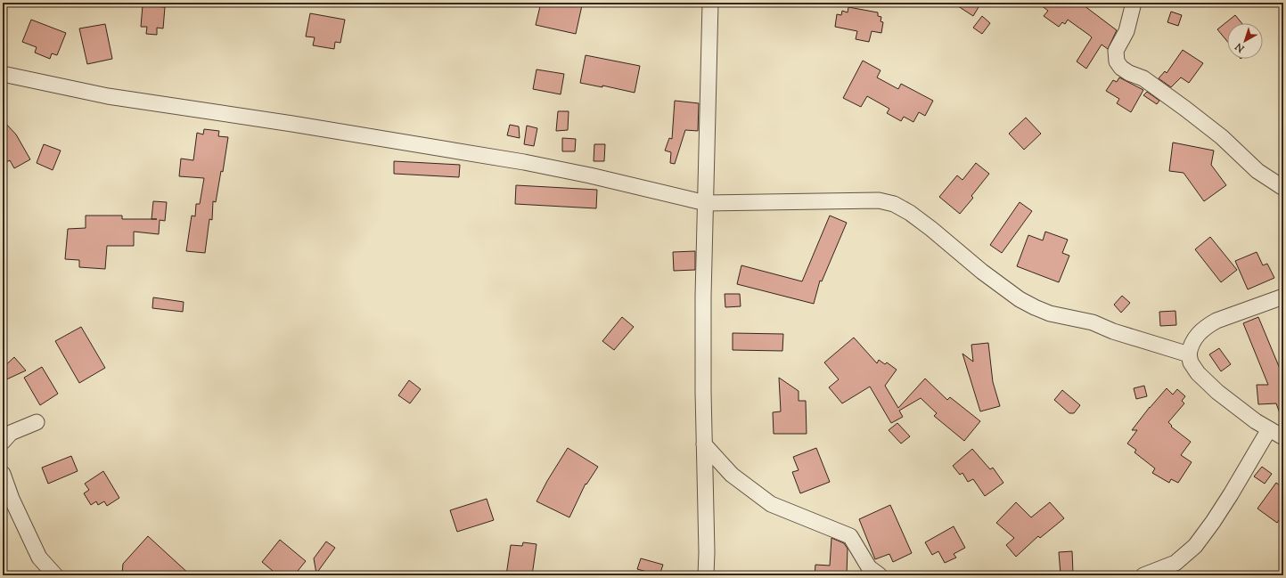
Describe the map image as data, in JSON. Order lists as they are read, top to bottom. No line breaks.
{"north":"bottom left"}
